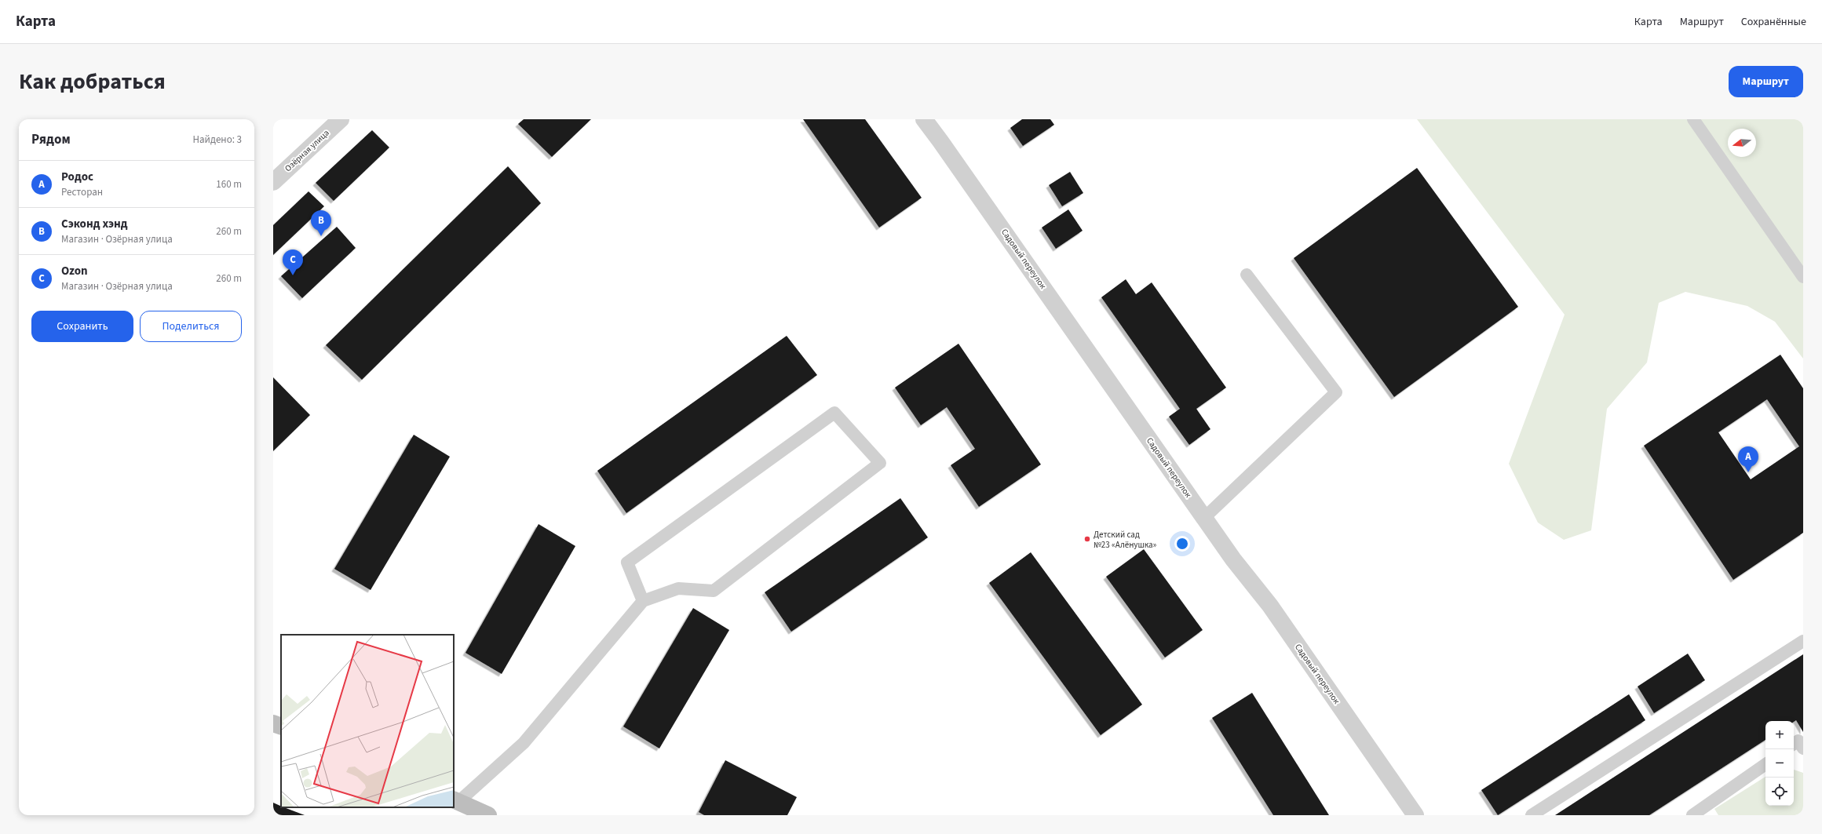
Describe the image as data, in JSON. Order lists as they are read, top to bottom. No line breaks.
{"streets":{"street":["Озёрная улица","Садовый переулок"]},"places":["Детский сад №23 «Алёнушка»"],"north":"left","page":{"header":"Карта","nav":["Карта","Маршрут","Сохранённые"],"title":"Как добраться","buttons":["Маршрут",["Сохранить","Поделиться"]],"heading":["Рядом","Найдено: 3"],"list":[{"mark":"A","name":"Родос","note":"Ресторан","value":"160 m"},{"mark":"B","name":"Сэконд хэнд","note":"Магазин · Озёрная улица","value":"260 m"},{"mark":"C","name":"Ozon","note":"Магазин · Озёрная улица","value":"260 m"}],"pins":["B","C","A"],"map_buttons":["+","−"]}}
